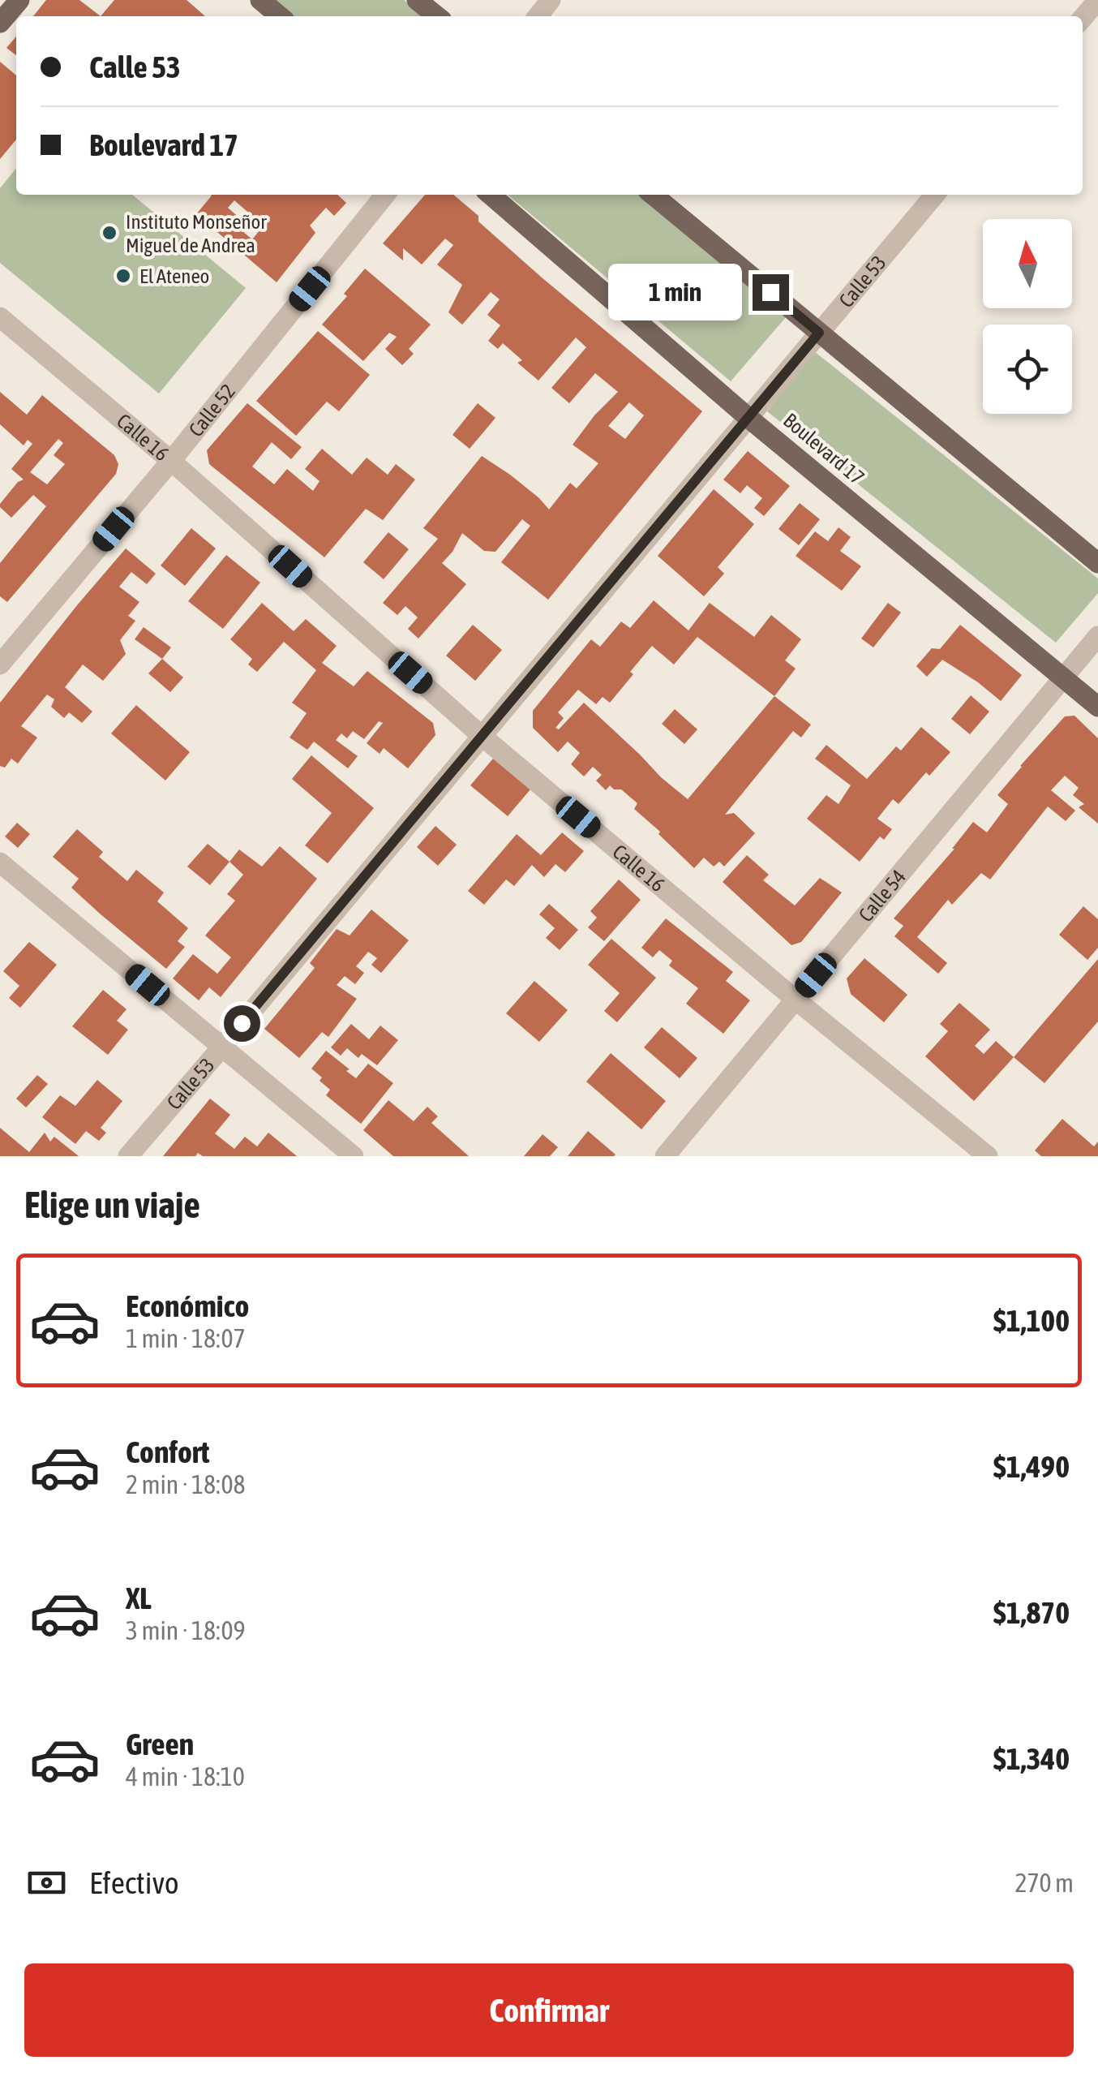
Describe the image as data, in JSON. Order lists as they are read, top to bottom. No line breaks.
{"streets":{"main road":["Boulevard 17"],"street":["Calle 53","Calle 52","Calle 16","Calle 54"]},"crossings":[["Calle 53","Calle 16"],["Calle 53","Boulevard 17"],["Calle 52","Calle 16"],["Calle 16","Calle 54"],["Boulevard 17","Calle 54"]],"places":["Instituto Monseñor Miguel de Andrea","El Ateneo"],"north":"top","page":{"banner":["Calle 53","Boulevard 17"],"bubble":"1 min","heading":"Elige un viaje","list":[{"name":"Económico","note":"1 min · 18:07","value":"$1,100"},{"name":"Confort","note":"2 min · 18:08","value":"$1,490"},{"name":"XL","note":"3 min · 18:09","value":"$1,870"},{"name":"Green","note":"4 min · 18:10","value":"$1,340"}],"pay":["Efectivo","270 m"],"buttons":"Confirmar"}}
